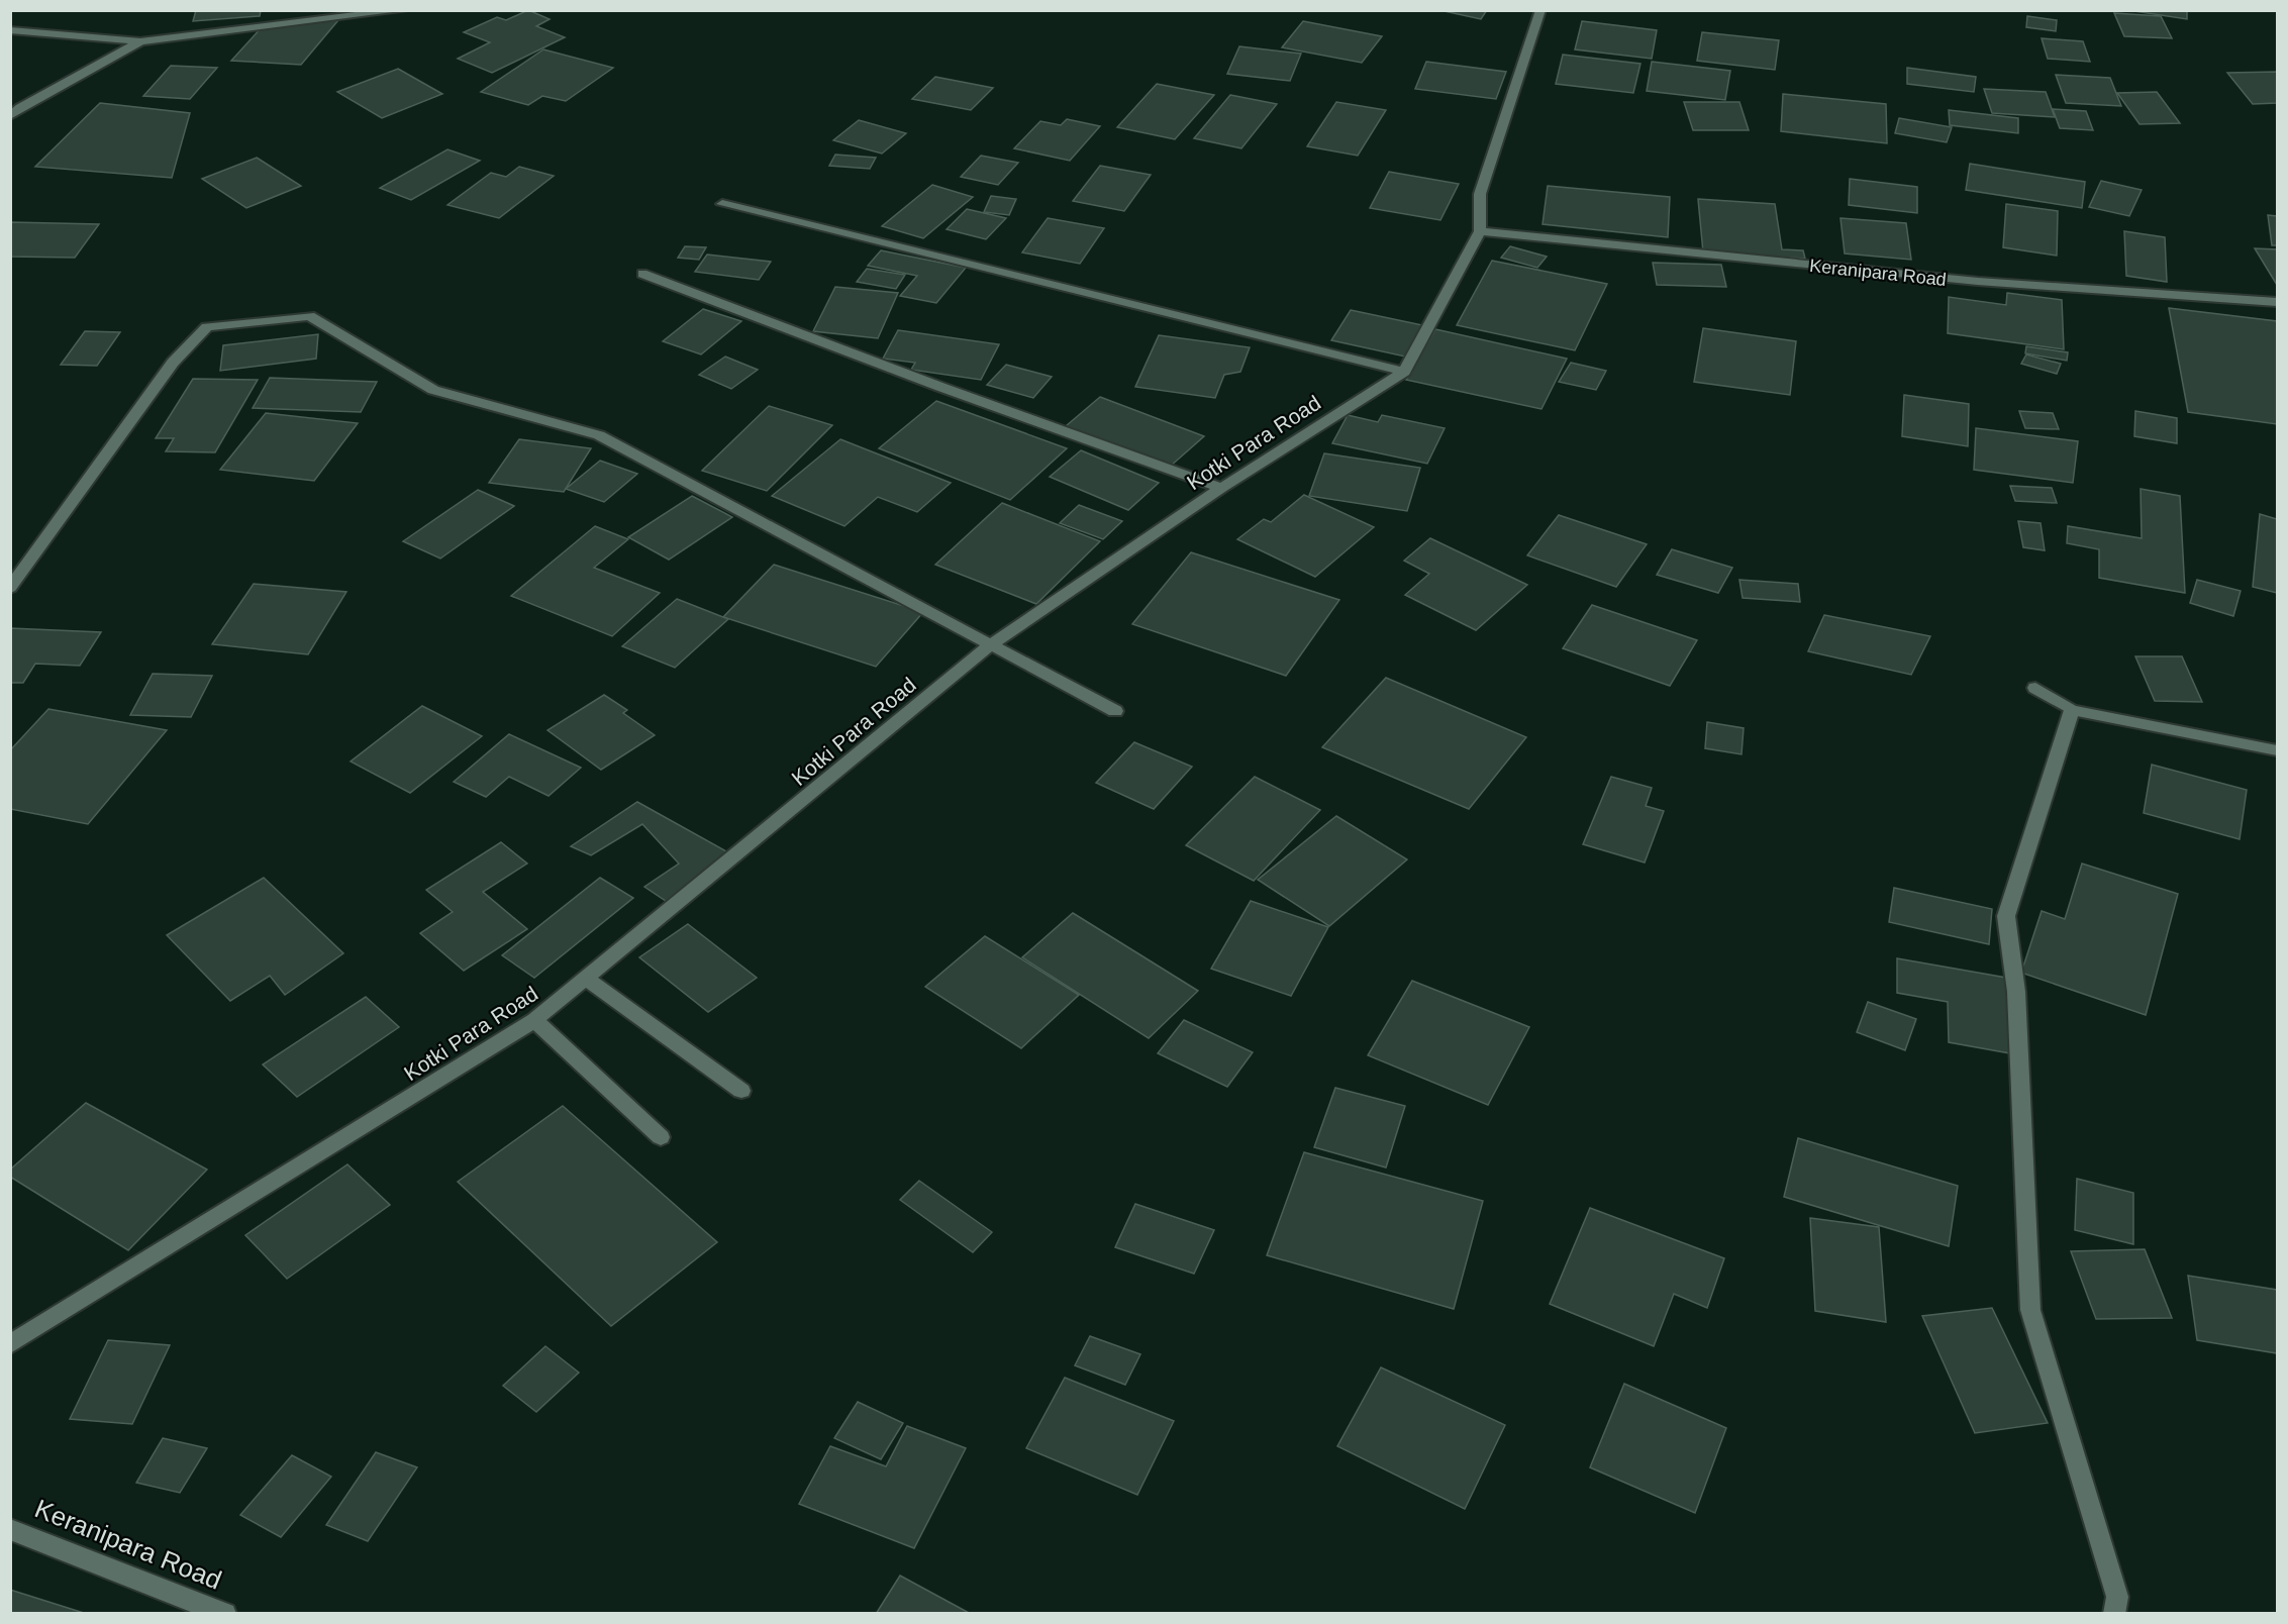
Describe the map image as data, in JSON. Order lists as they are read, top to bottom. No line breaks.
{"streets":{"street":["Keranipara Road","Kotki Para Road"]},"crossings":[["Keranipara Road","Kotki Para Road"]]}
